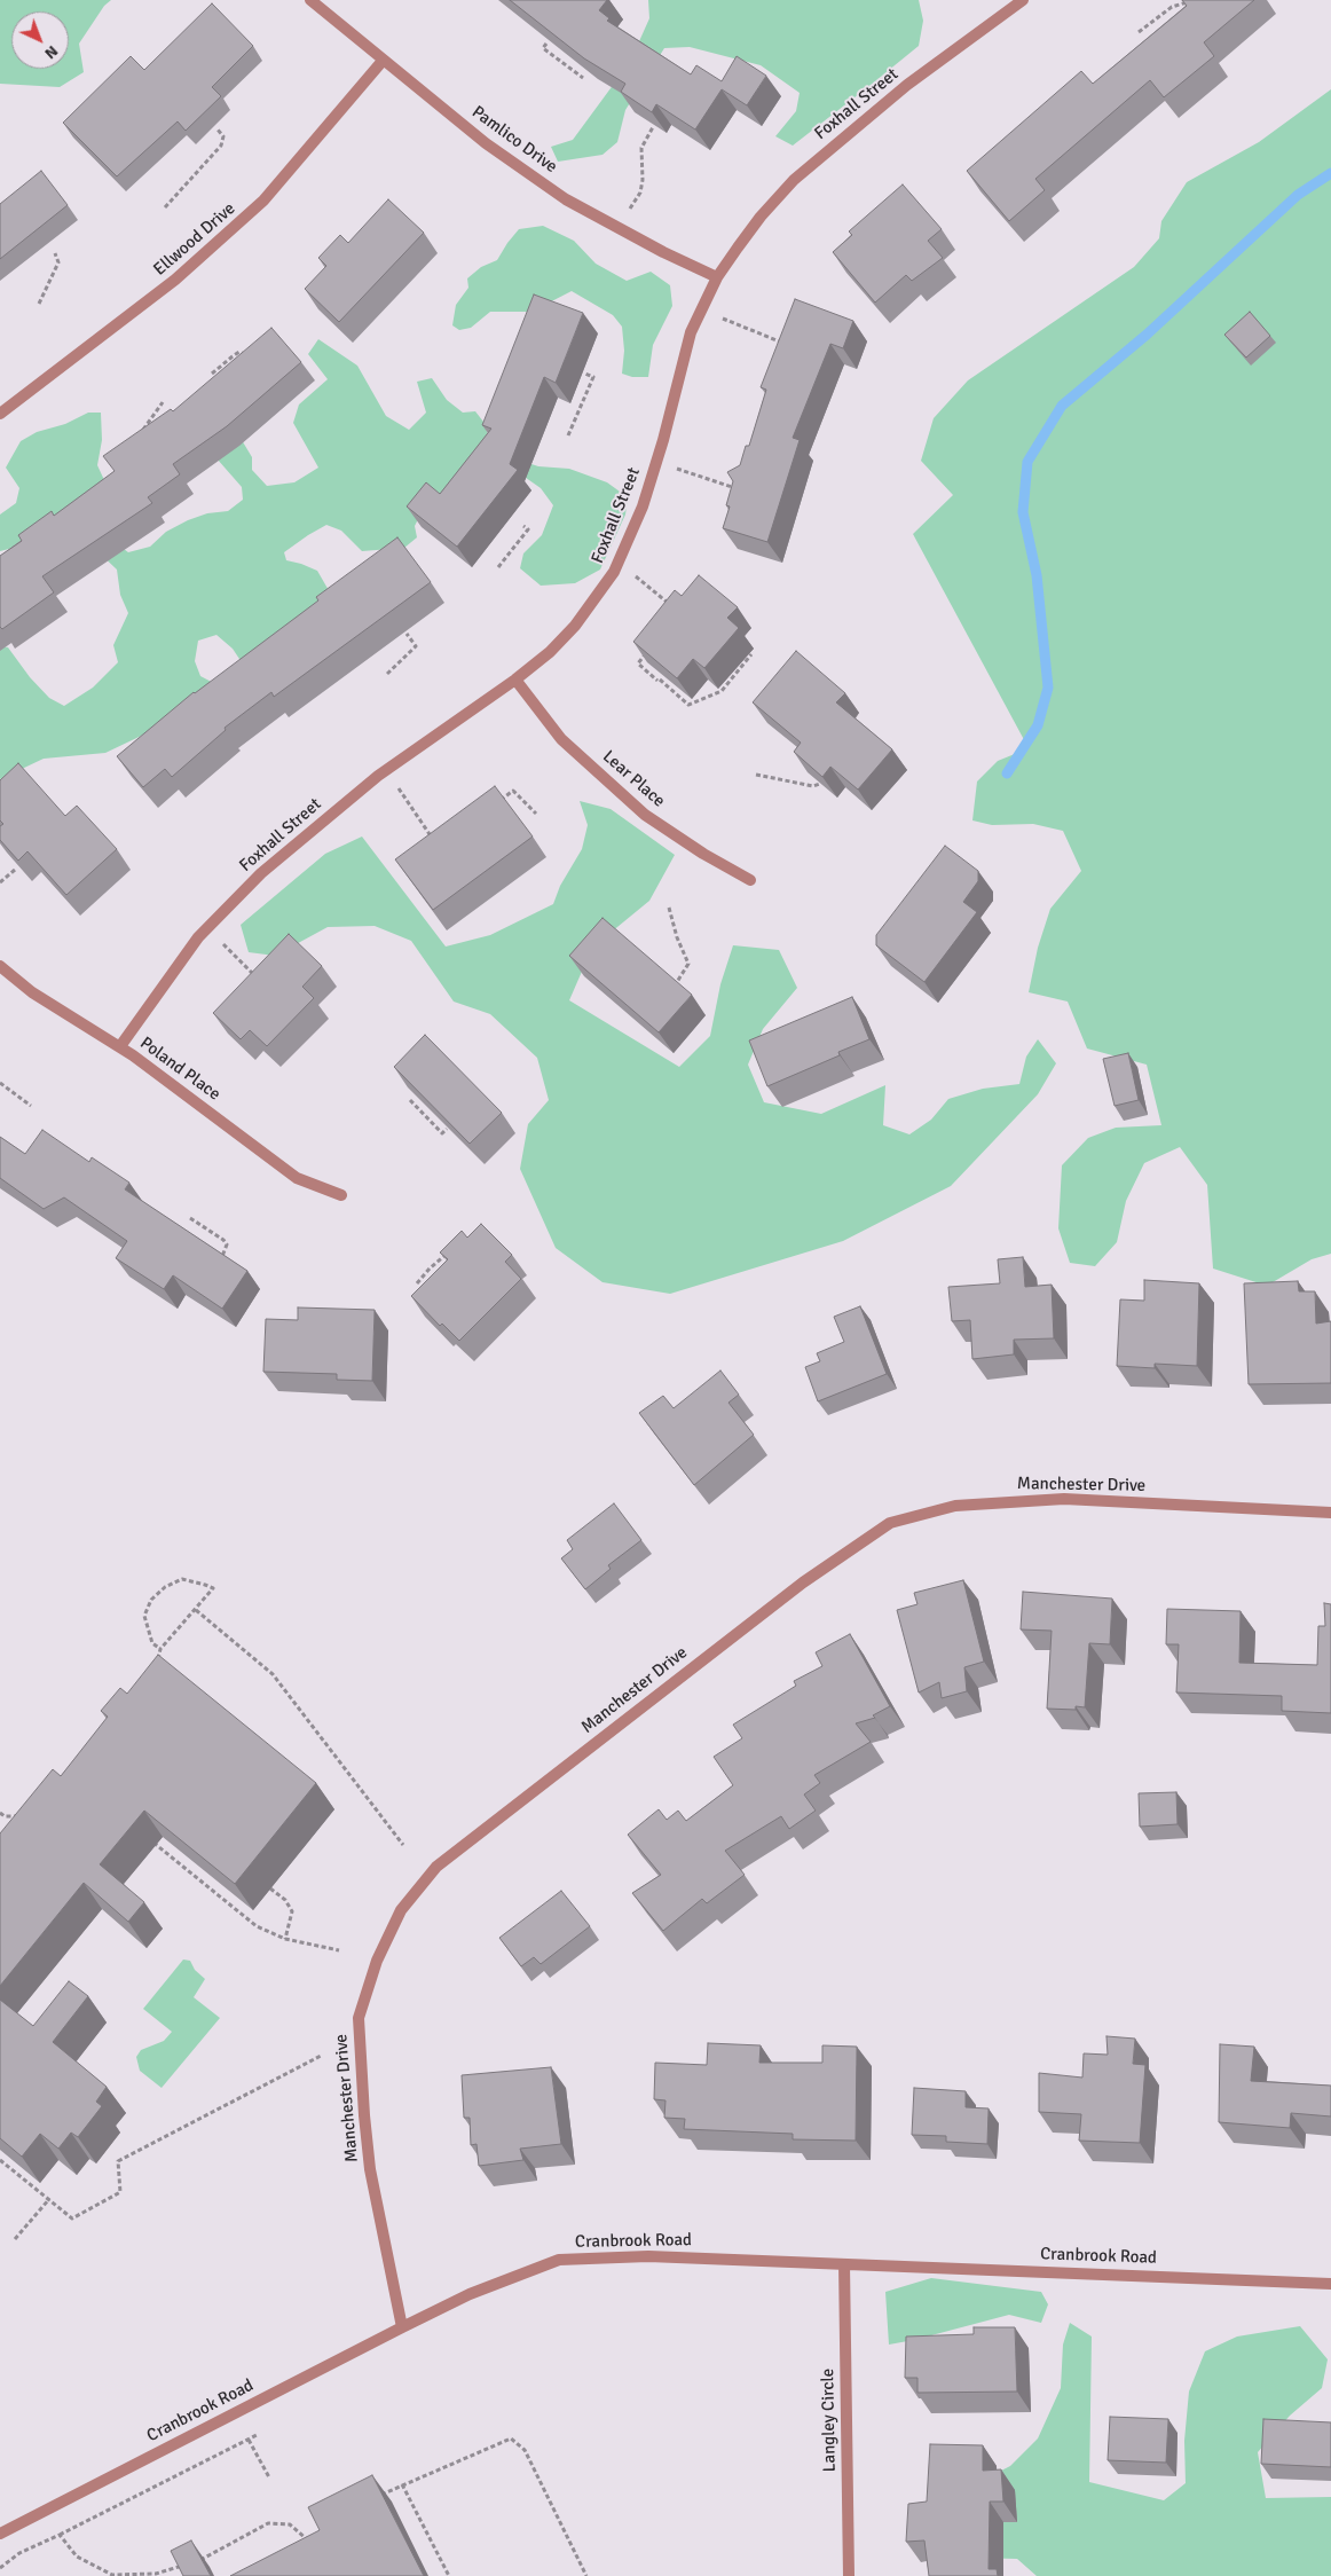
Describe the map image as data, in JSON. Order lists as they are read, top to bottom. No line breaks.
{"streets":{"street":["Foxhall Street","Pamlico Drive","Ellwood Drive","Lear Place","Poland Place","Manchester Drive","Cranbrook Road","Langley Circle"]},"crossings":[["Foxhall Street","Pamlico Drive"],["Foxhall Street","Lear Place"],["Foxhall Street","Poland Place"],["Pamlico Drive","Ellwood Drive"],["Manchester Drive","Cranbrook Road"],["Cranbrook Road","Langley Circle"]],"north":"bottom right"}
